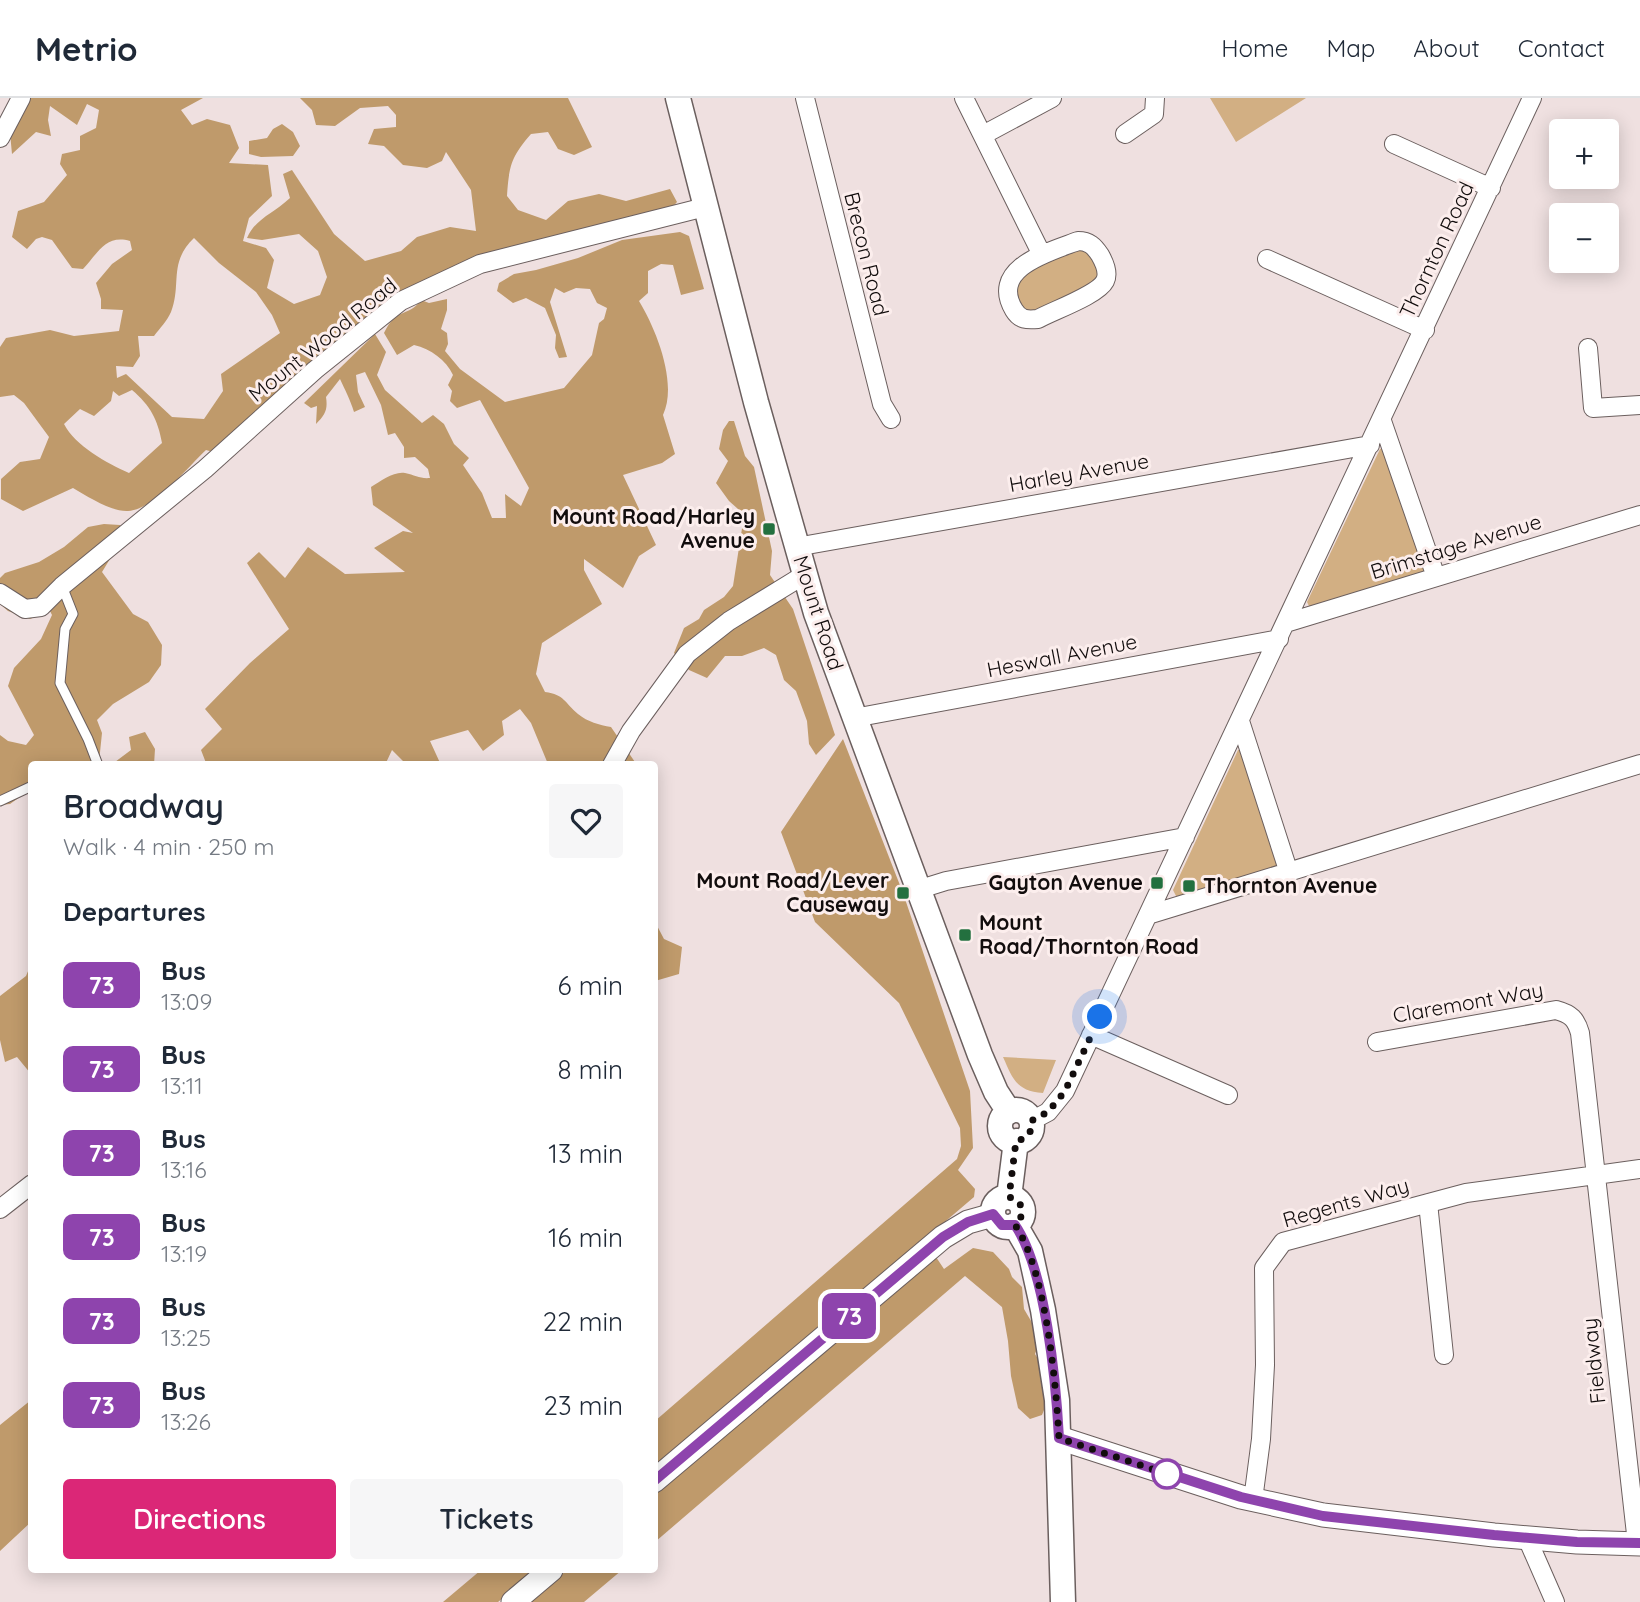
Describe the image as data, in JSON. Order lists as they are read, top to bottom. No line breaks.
{"streets":{"main road":["Mount Road"],"street":["Thornton Road","Brecon Road","Mount Wood Road","Harley Avenue","Brimstage Avenue","Heswall Avenue","Claremont Way","Regents Way","Fieldway"]},"crossings":[["Thornton Road","Harley Avenue"],["Thornton Road","Brimstage Avenue"],["Thornton Road","Mount Road"],["Thornton Road","Heswall Avenue"],["Mount Wood Road","Mount Road"],["Harley Avenue","Mount Road"],["Brimstage Avenue","Heswall Avenue"],["Mount Road","Heswall Avenue"],["Claremont Way","Regents Way"],["Claremont Way","Fieldway"],["Regents Way","Fieldway"]],"places":{"transit":["Mount Road/Harley Avenue","Gayton Avenue","Thornton Avenue","Mount Road/Lever Causeway","Mount Road/Thornton Road"]},"lines":["bus line 73"],"page":{"header":"Metrio","nav":["Home","Map","About","Contact"],"on_map":"73","map_buttons":["+","−"],"heading":[["Broadway","Walk · 4 min · 250 m"],"Departures"],"list":[{"mark":"73","name":"Bus","note":"13:09","value":"6 min"},{"mark":"73","name":"Bus","note":"13:11","value":"8 min"},{"mark":"73","name":"Bus","note":"13:16","value":"13 min"},{"mark":"73","name":"Bus","note":"13:19","value":"16 min"},{"mark":"73","name":"Bus","note":"13:25","value":"22 min"},{"mark":"73","name":"Bus","note":"13:26","value":"23 min"}],"buttons":["Directions","Tickets"]}}
